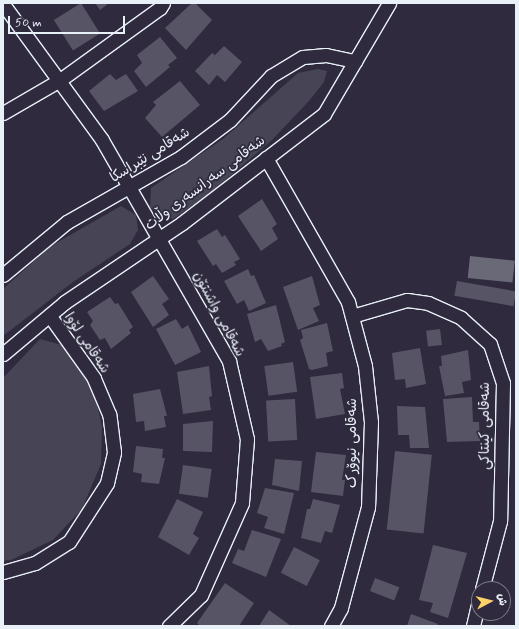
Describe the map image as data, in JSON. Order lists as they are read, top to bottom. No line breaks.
{"streets":{"street":["شەقامی نێبراسکا","شەقامی سەرانسەری وڵات","شەقامی واشنتۆن","شەقامی لۆوا","شەقامی کینتاکی","شەقامی نیوۆرک"]},"crossings":[["شەقامی نێبراسکا","شەقامی سەرانسەری وڵات"],["شەقامی نێبراسکا","شەقامی واشنتۆن"],["شەقامی سەرانسەری وڵات","شەقامی واشنتۆن"],["شەقامی سەرانسەری وڵات","شەقامی لۆوا"],["شەقامی سەرانسەری وڵات","شەقامی نیوۆرک"],["شەقامی کینتاکی","شەقامی نیوۆرک"]],"scale_bar":"50 m","north":"right"}
